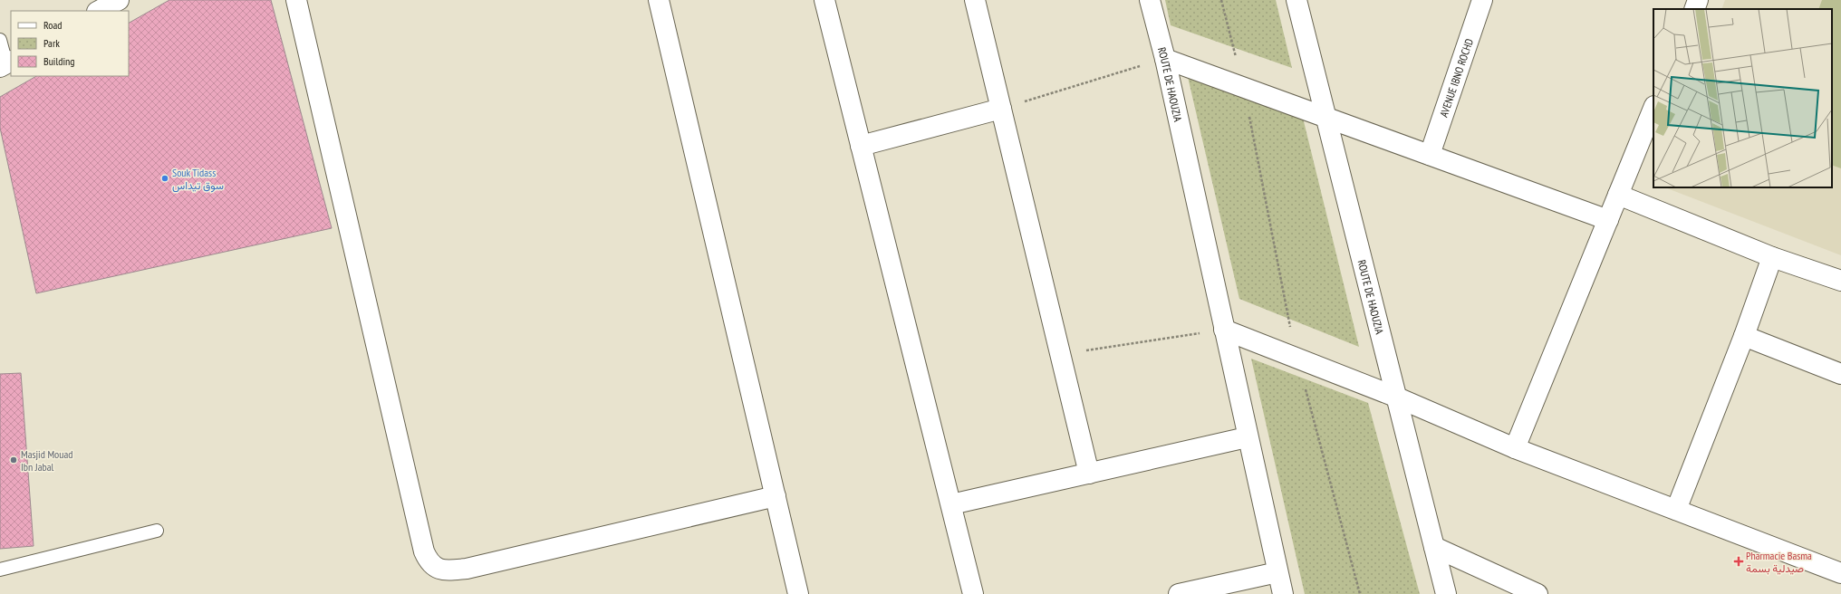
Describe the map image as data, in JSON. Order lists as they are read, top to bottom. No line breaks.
{"streets":{"street":["AVENUE IBNO ROCHD","ROUTE DE HAOUZIA"]},"places":{"other":["Souk Tidass سوق تيداس","Masjid Mouad Ibn Jabal"],"health":["Pharmacie Basma صيدلية بسمة"]},"legend":["Road","Park","Building"]}
